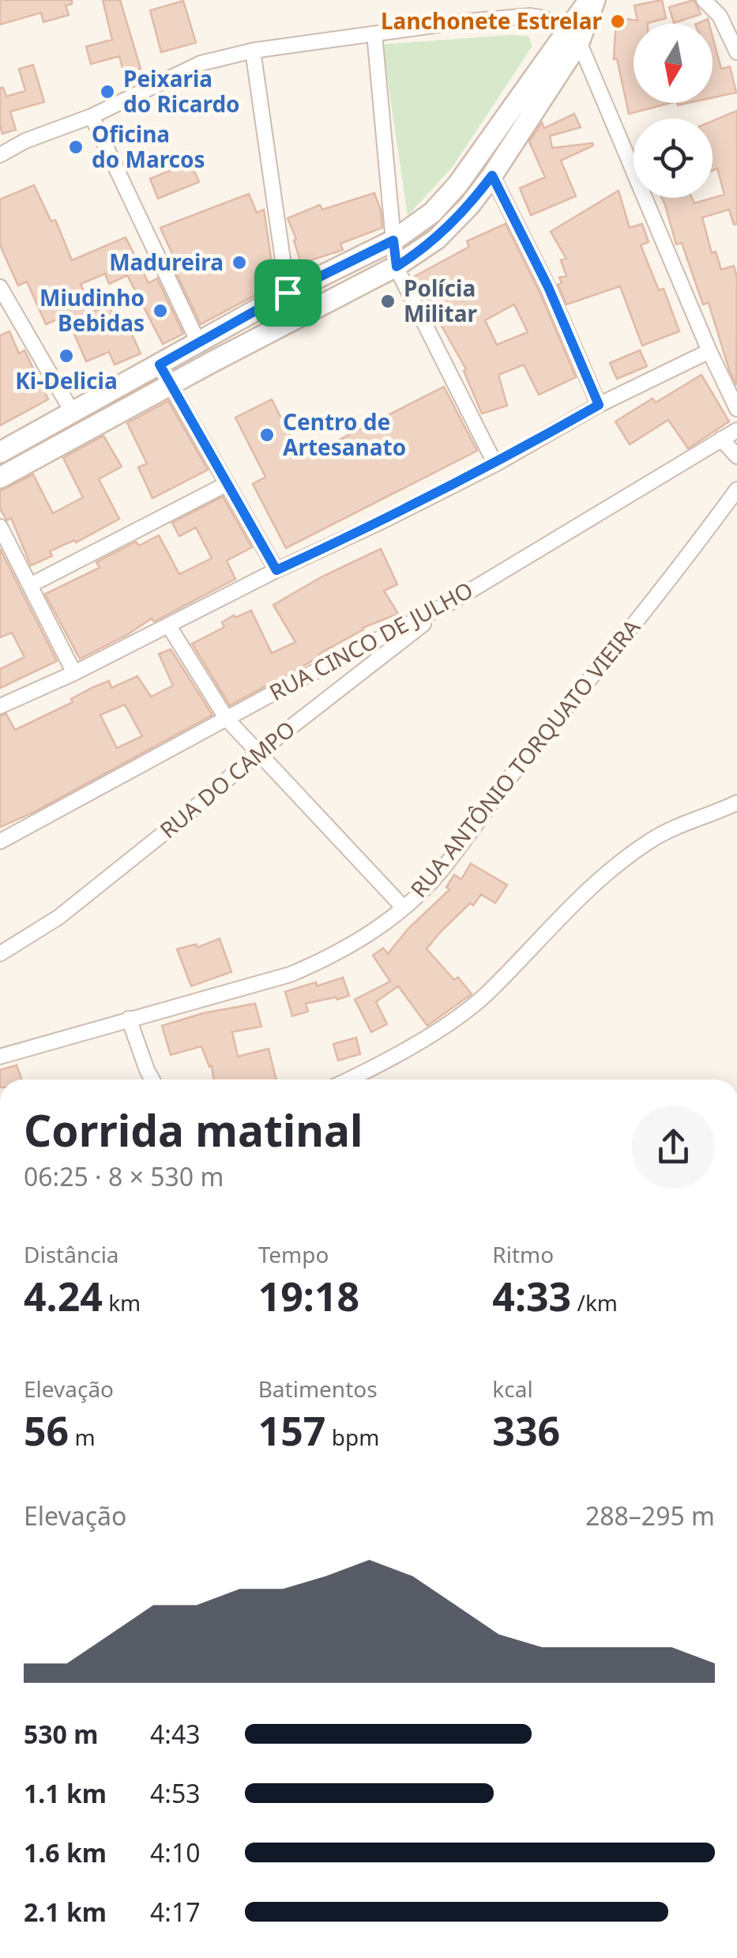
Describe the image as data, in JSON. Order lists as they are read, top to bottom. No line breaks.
{"streets":{"street":["RUA CINCO DE JULHO","RUA ANTÔNIO TORQUATO VIEIRA","RUA DO CAMPO"]},"crossings":[["RUA CINCO DE JULHO","RUA DO CAMPO"]],"places":["Lanchonete Estrelar","Peixaria do Ricardo","Oficina do Marcos","Madureira","Polícia Militar","Miudinho Bebidas","Ki-Delicia","Centro de Artesanato"],"north":"bottom","page":{"heading":["Corrida matinal","06:25 · 8 × 530 m"],"stats":[["Distância","4.24 km"],["Tempo","19:18"],["Ritmo","4:33 /km"],["Elevação","56 m"],["Batimentos","157 bpm"],["kcal","336"]],"chart":["Elevação","288–295 m"],"list":[{"name":"530 m","note":"4:43"},{"name":"1.1 km","note":"4:53"},{"name":"1.6 km","note":"4:10"},{"name":"2.1 km","note":"4:17"}]}}
